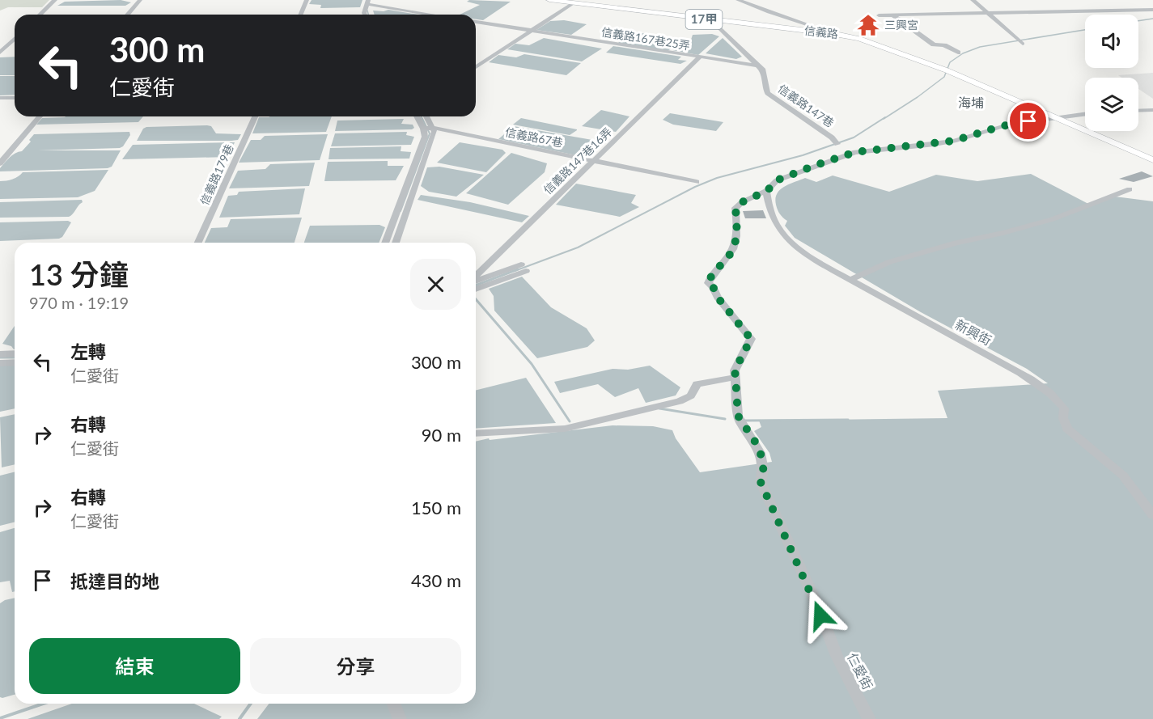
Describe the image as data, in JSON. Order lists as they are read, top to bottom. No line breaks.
{"streets":{"main road":["17甲","信義路"],"street":["信義路167巷25弄","信義路147巷","信義路67巷","信義路147巷16弄","信義路179巷","新興街","仁愛街"]},"crossings":[["17甲","信義路"],["17甲","仁愛街"],["信義路","信義路147巷"],["信義路","仁愛街"],["信義路167巷25弄","信義路147巷"],["信義路167巷25弄","信義路147巷16弄"],["信義路67巷","信義路147巷16弄"],["新興街","仁愛街"]],"districts":["海埔"],"places":{"temple":["三興宮"]},"page":{"turn":["300 m","仁愛街"],"heading":["13 分鐘","970 m · 19:19"],"list":[{"name":"左轉","note":"仁愛街","value":"300 m"},{"name":"右轉","note":"仁愛街","value":"90 m"},{"name":"右轉","note":"仁愛街","value":"150 m"},{"name":"抵達目的地","value":"430 m"}],"buttons":["結束","分享"]}}
